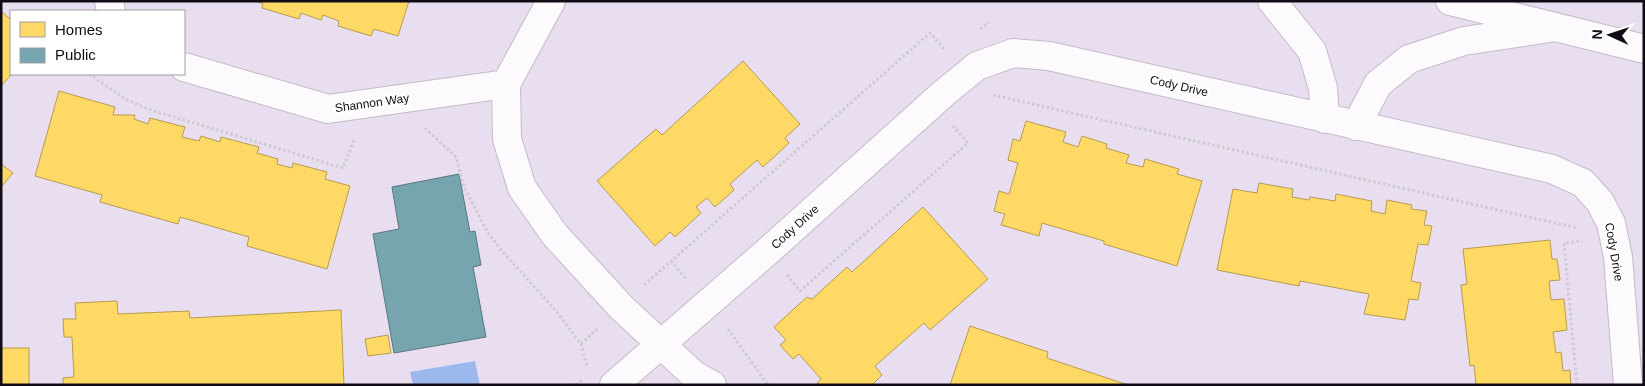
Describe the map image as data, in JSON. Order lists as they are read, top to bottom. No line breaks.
{"streets":{"street":["Cody Drive","Shannon Way"]},"legend":["Homes","Public"],"north":"left"}
